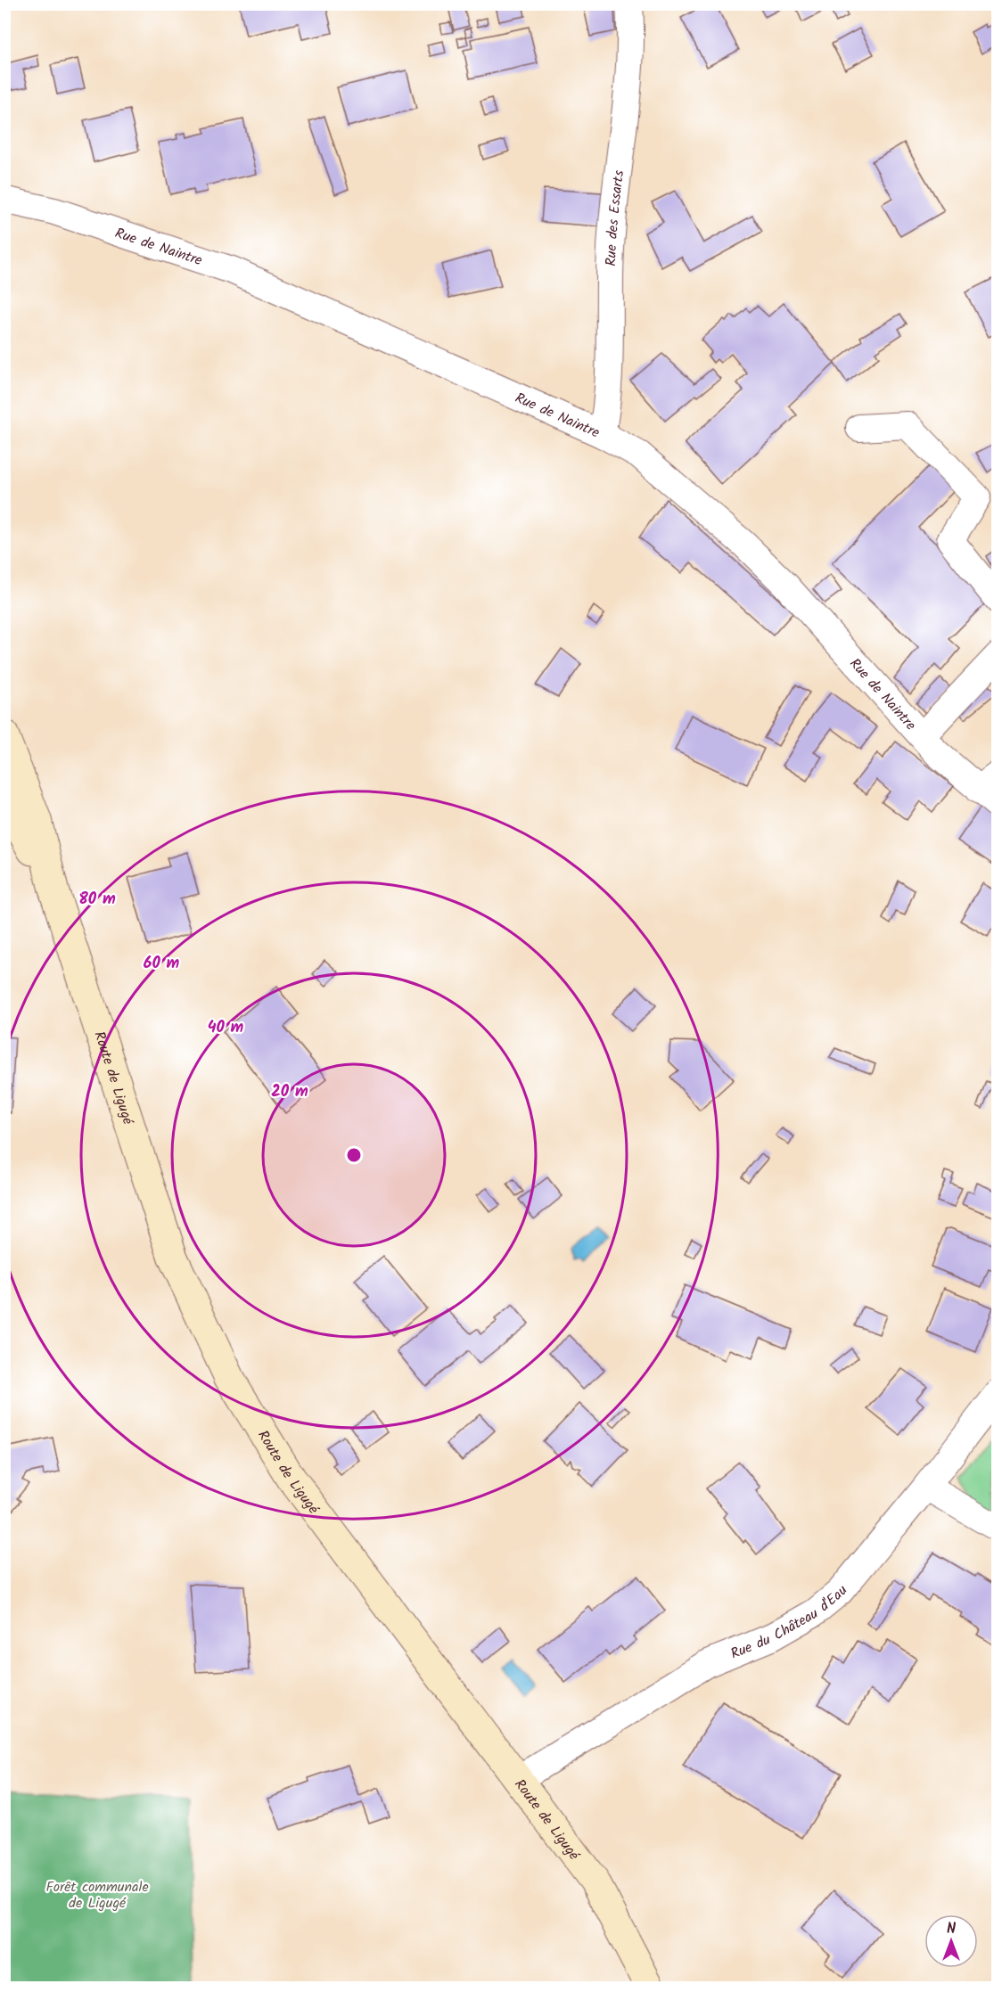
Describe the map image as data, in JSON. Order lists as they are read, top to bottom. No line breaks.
{"streets":{"street":["Rue des Essarts","Rue de Naintre","Route de Ligugé","Rue du Château d'Eau"]},"crossings":[["Rue des Essarts","Rue de Naintre"],["Route de Ligugé","Rue du Château d'Eau"]],"parks":["Forêt communale de Ligugé"],"north":"top","rings":["80 m","60 m","40 m","20 m"]}
